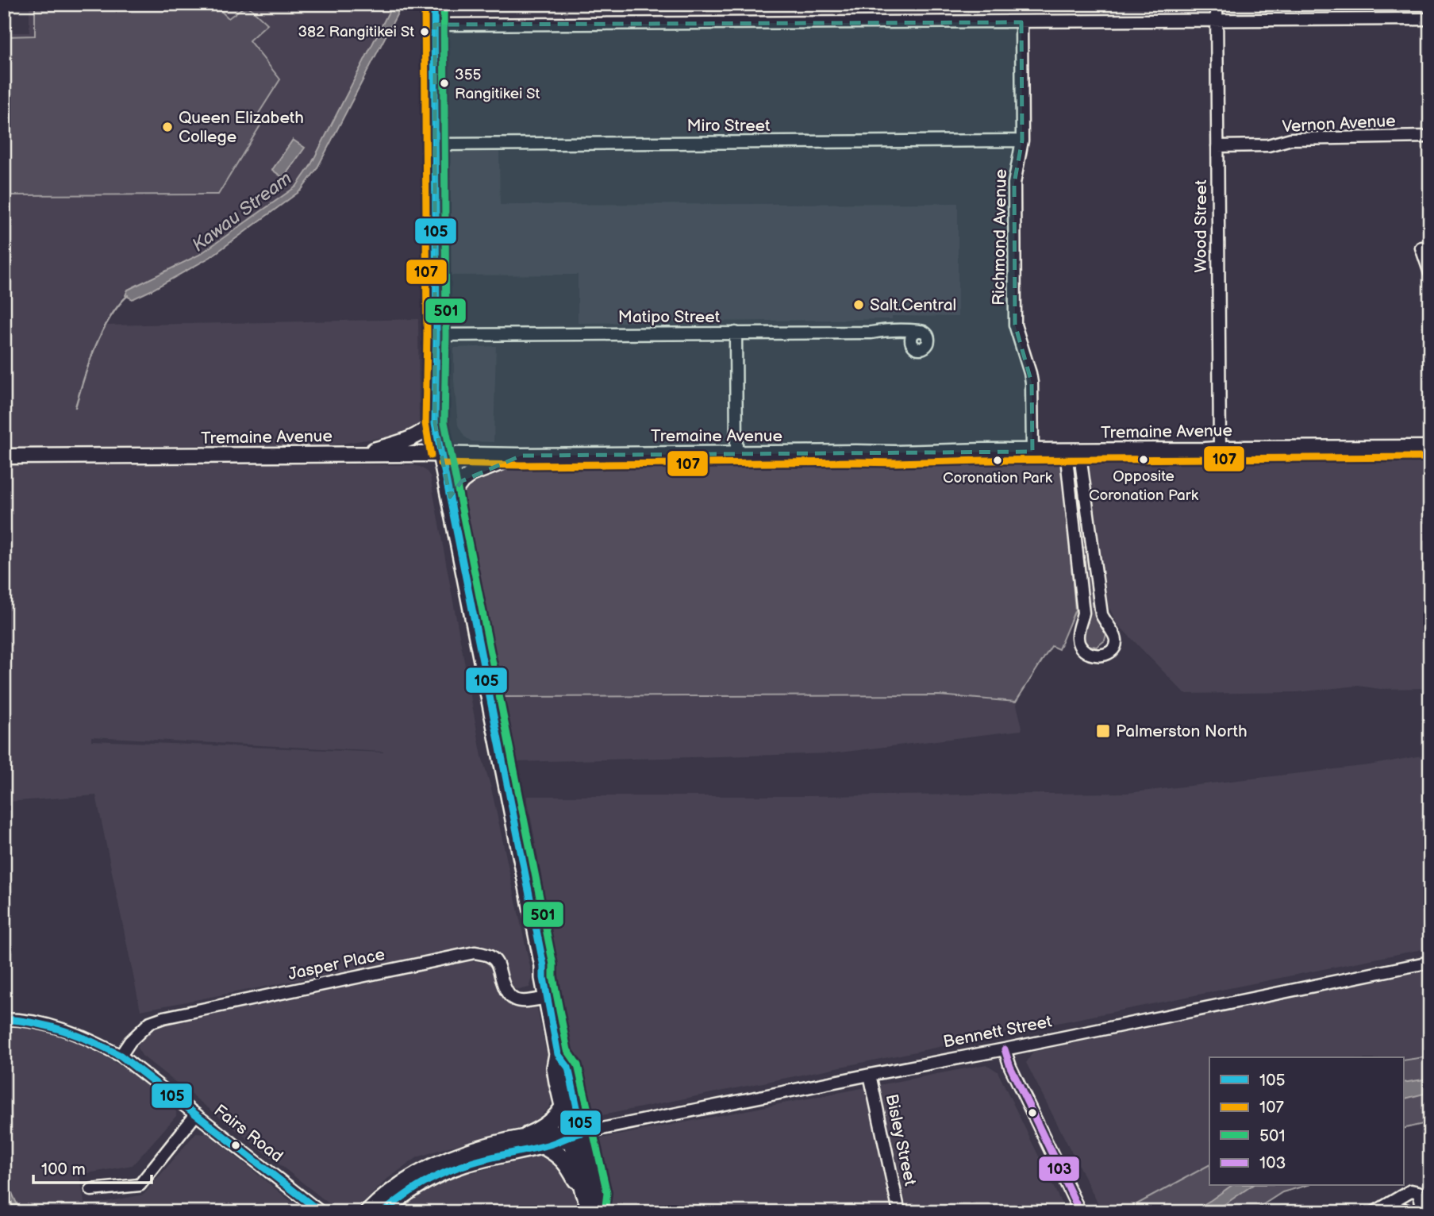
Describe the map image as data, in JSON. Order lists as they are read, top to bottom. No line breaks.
{"streets":{"main road":["Tremaine Avenue"],"street":["Vernon Avenue","Miro Street","Wood Street","Richmond Avenue","Matipo Street","Jasper Place","Bennett Street","Fairs Road","Bisley Street"]},"crossings":[["Vernon Avenue","Wood Street"],["Miro Street","Richmond Avenue"],["Wood Street","Tremaine Avenue"],["Richmond Avenue","Tremaine Avenue"],["Jasper Place","Fairs Road"],["Bennett Street","Bisley Street"]],"water":["Kawau Stream"],"places":{"other":["382 Rangitikei St","355 Rangitikei St","Queen Elizabeth College","Salt.Central","Opposite Coronation Park","Coronation Park"],"transit":["Palmerston North"]},"lines":["transit line 105","transit line 107","transit line 501","transit line 103"],"legend":["105","107","501","103"],"scale_bar":"100 m"}
